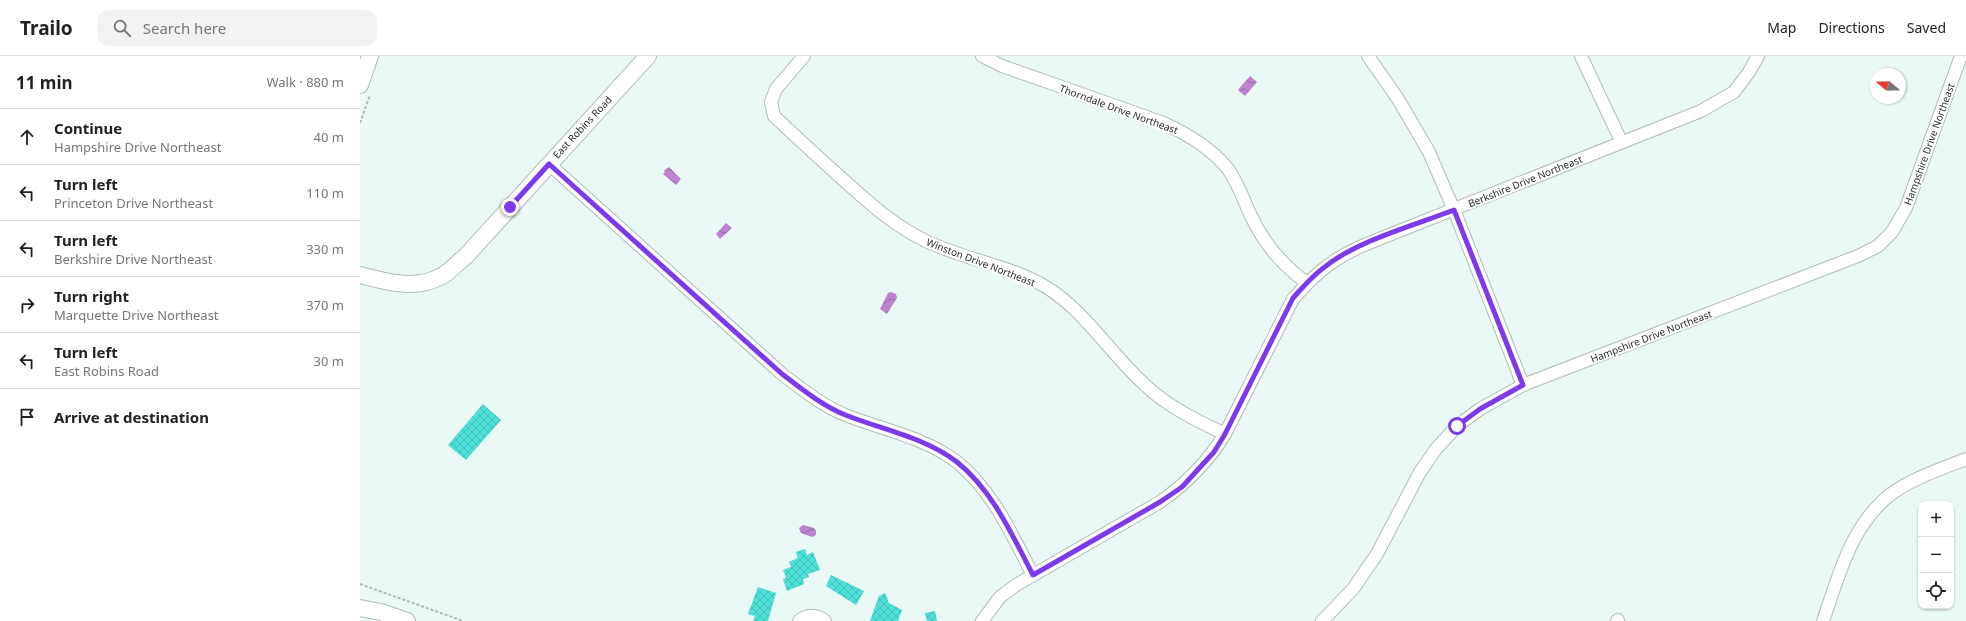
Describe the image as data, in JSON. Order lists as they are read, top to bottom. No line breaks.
{"streets":{"street":["Thorndale Drive Northeast","East Robins Road","Hampshire Drive Northeast","Berkshire Drive Northeast","Winston Drive Northeast"]},"crossings":[["Thorndale Drive Northeast","Berkshire Drive Northeast"],["Berkshire Drive Northeast","Winston Drive Northeast"]],"north":"left","page":{"header":"Trailo","search":"Search here","nav":["Map","Directions","Saved"],"heading":["11 min","Walk · 880 m"],"list":[["Continue","Hampshire Drive Northeast","40 m"],["Turn left","Princeton Drive Northeast","110 m"],["Turn left","Berkshire Drive Northeast","330 m"],["Turn right","Marquette Drive Northeast","370 m"],["Turn left","East Robins Road","30 m"],"Arrive at destination"],"map_buttons":["+","−"]}}
